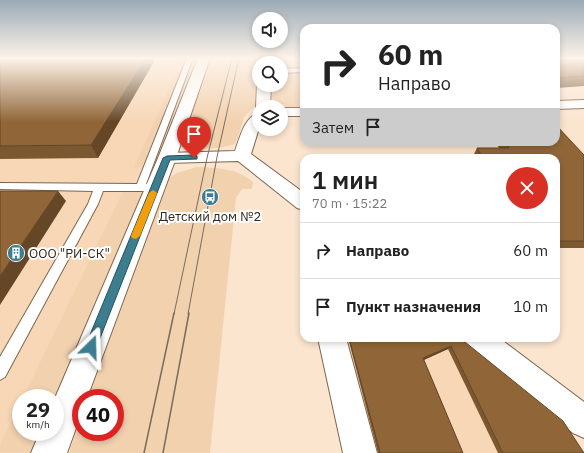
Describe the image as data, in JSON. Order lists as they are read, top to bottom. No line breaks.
{"places":{"bus stop":["Детский дом №2"],"building":["ООО \"РИ-СК\""]},"page":{"turn":["60 m","Направо"],"then":"Затем","heading":["1 мин","70 m · 15:22"],"list":[{"name":"Направо","value":"60 m"},{"name":"Пункт назначения","value":"10 m"}],"speed":"29 km/h","limit":"40"}}
